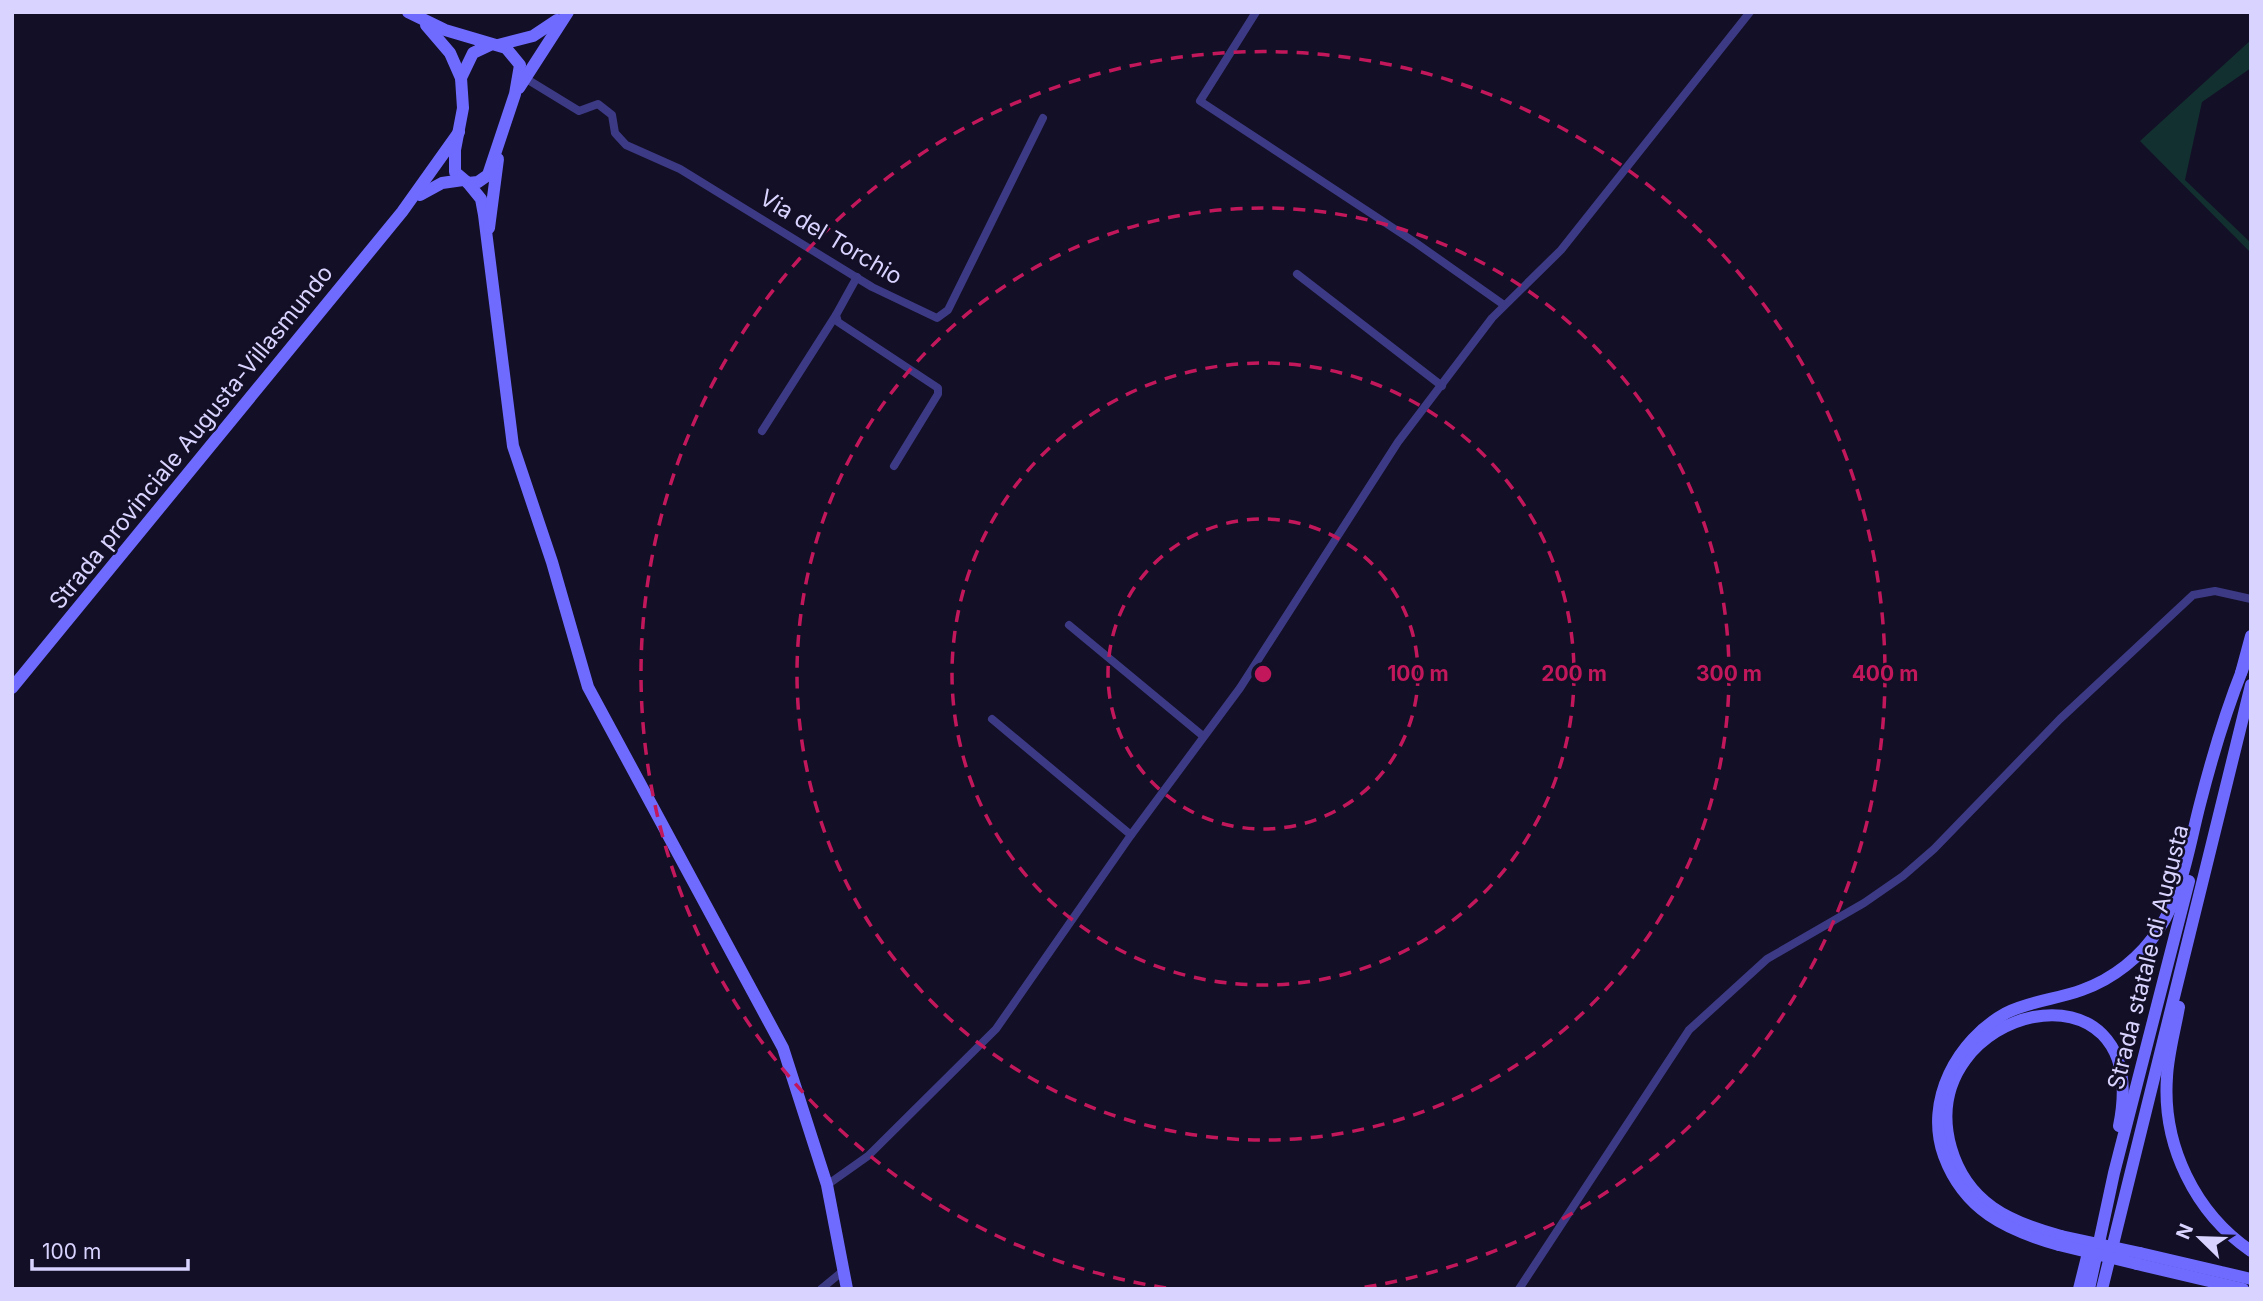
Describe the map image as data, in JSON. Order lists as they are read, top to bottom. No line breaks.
{"streets":{"street":["Via del Torchio","Strada provinciale Augusta-Villasmundo","Strada statale di Augusta"]},"scale_bar":"100 m","north":"top left","rings":["100 m","200 m","300 m","400 m"]}
